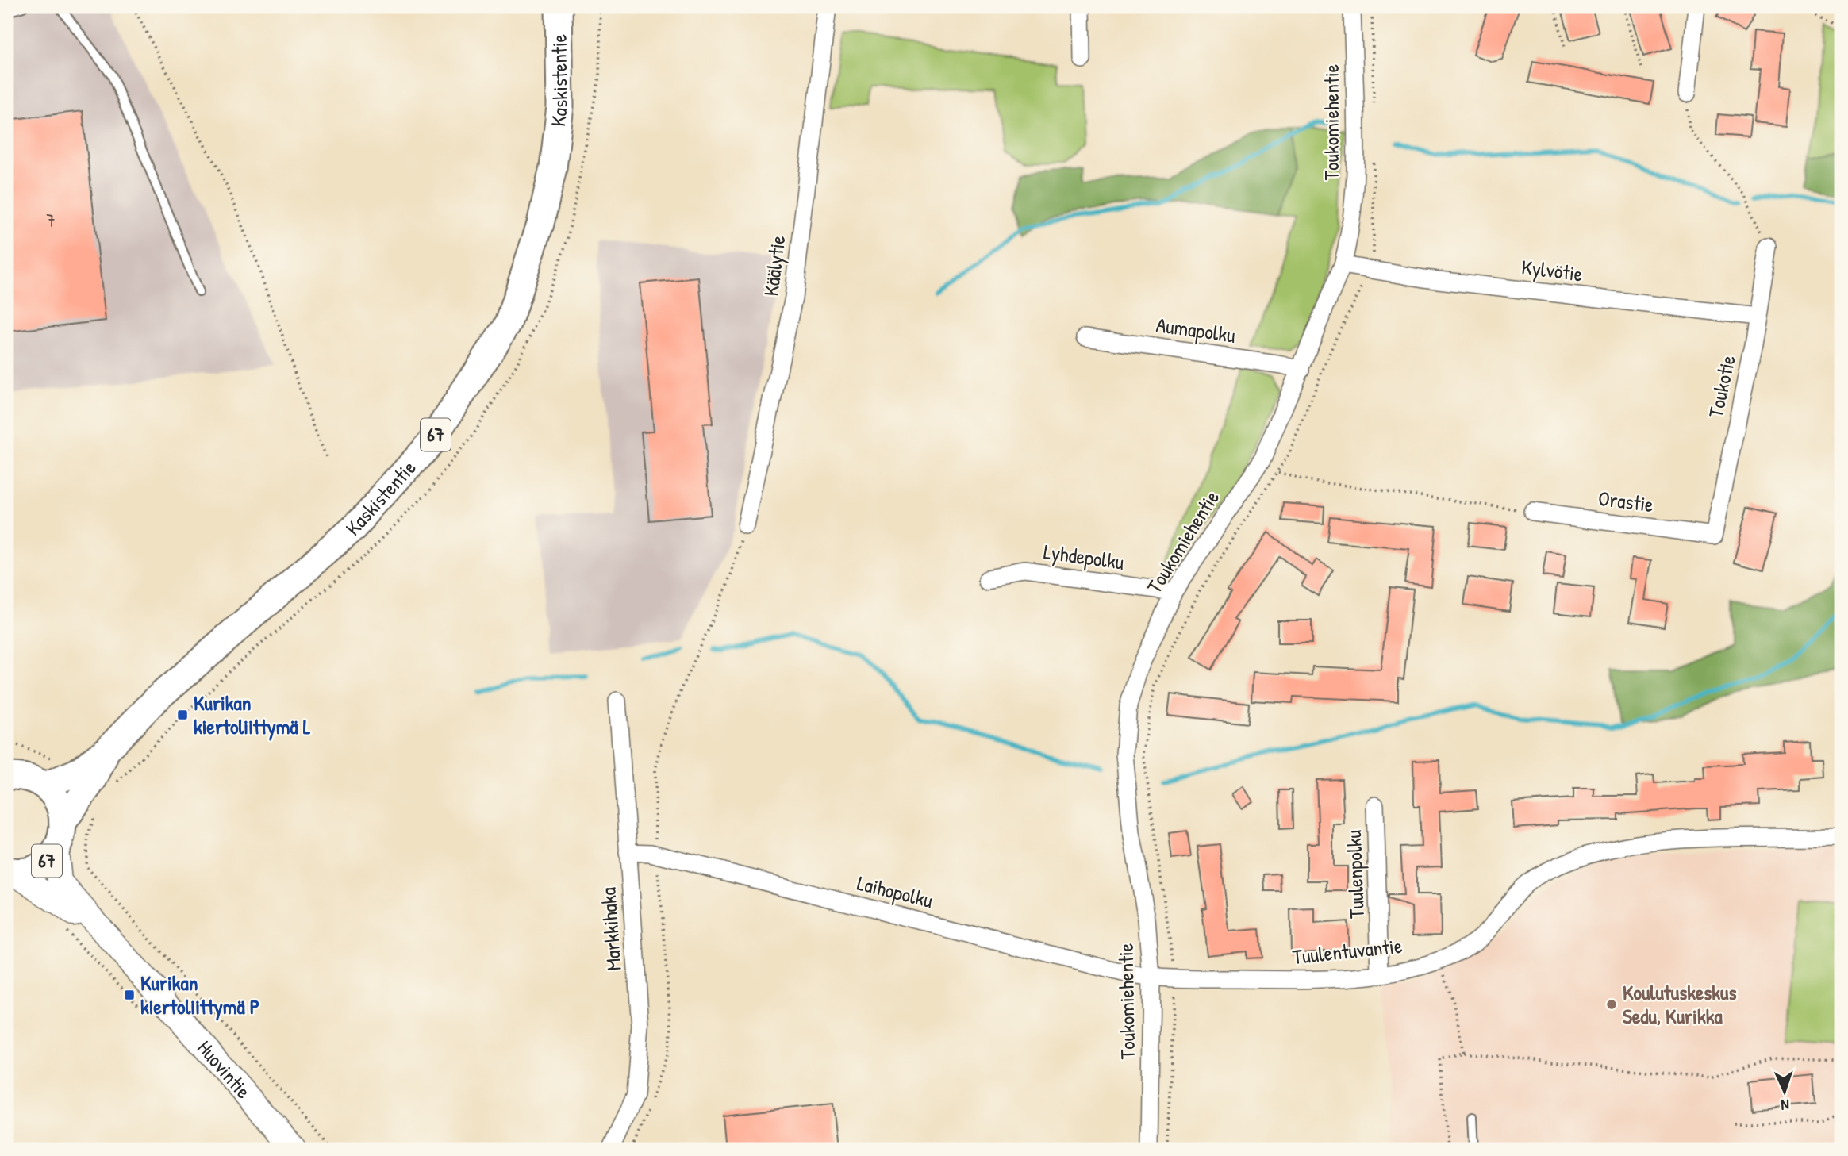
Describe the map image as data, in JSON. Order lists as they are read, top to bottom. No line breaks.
{"streets":{"main road":["Kaskistentie","67","Huovintie"],"street":["Toukomiehentie","Käälytie","Kylvötie","Aumapolku","Toukotie","Orastie","Lyhdepolku","Tuulenpolku","Laihopolku","Markkihaka","Tuulentuvantie"]},"crossings":[["Kaskistentie","67"],["Toukomiehentie","Kylvötie"],["Toukomiehentie","Aumapolku"],["Toukomiehentie","Lyhdepolku"],["Toukomiehentie","Laihopolku"],["Toukomiehentie","Tuulentuvantie"],["Kylvötie","Toukotie"],["Toukotie","Orastie"],["67","Huovintie"],["Tuulenpolku","Tuulentuvantie"],["Laihopolku","Markkihaka"],["Laihopolku","Tuulentuvantie"]],"places":{"transit":["Kurikan kiertoliittymä L","Kurikan kiertoliittymä P"],"other":["Koulutuskeskus Sedu, Kurikka"]},"house_numbers":["7"],"north":"bottom"}
